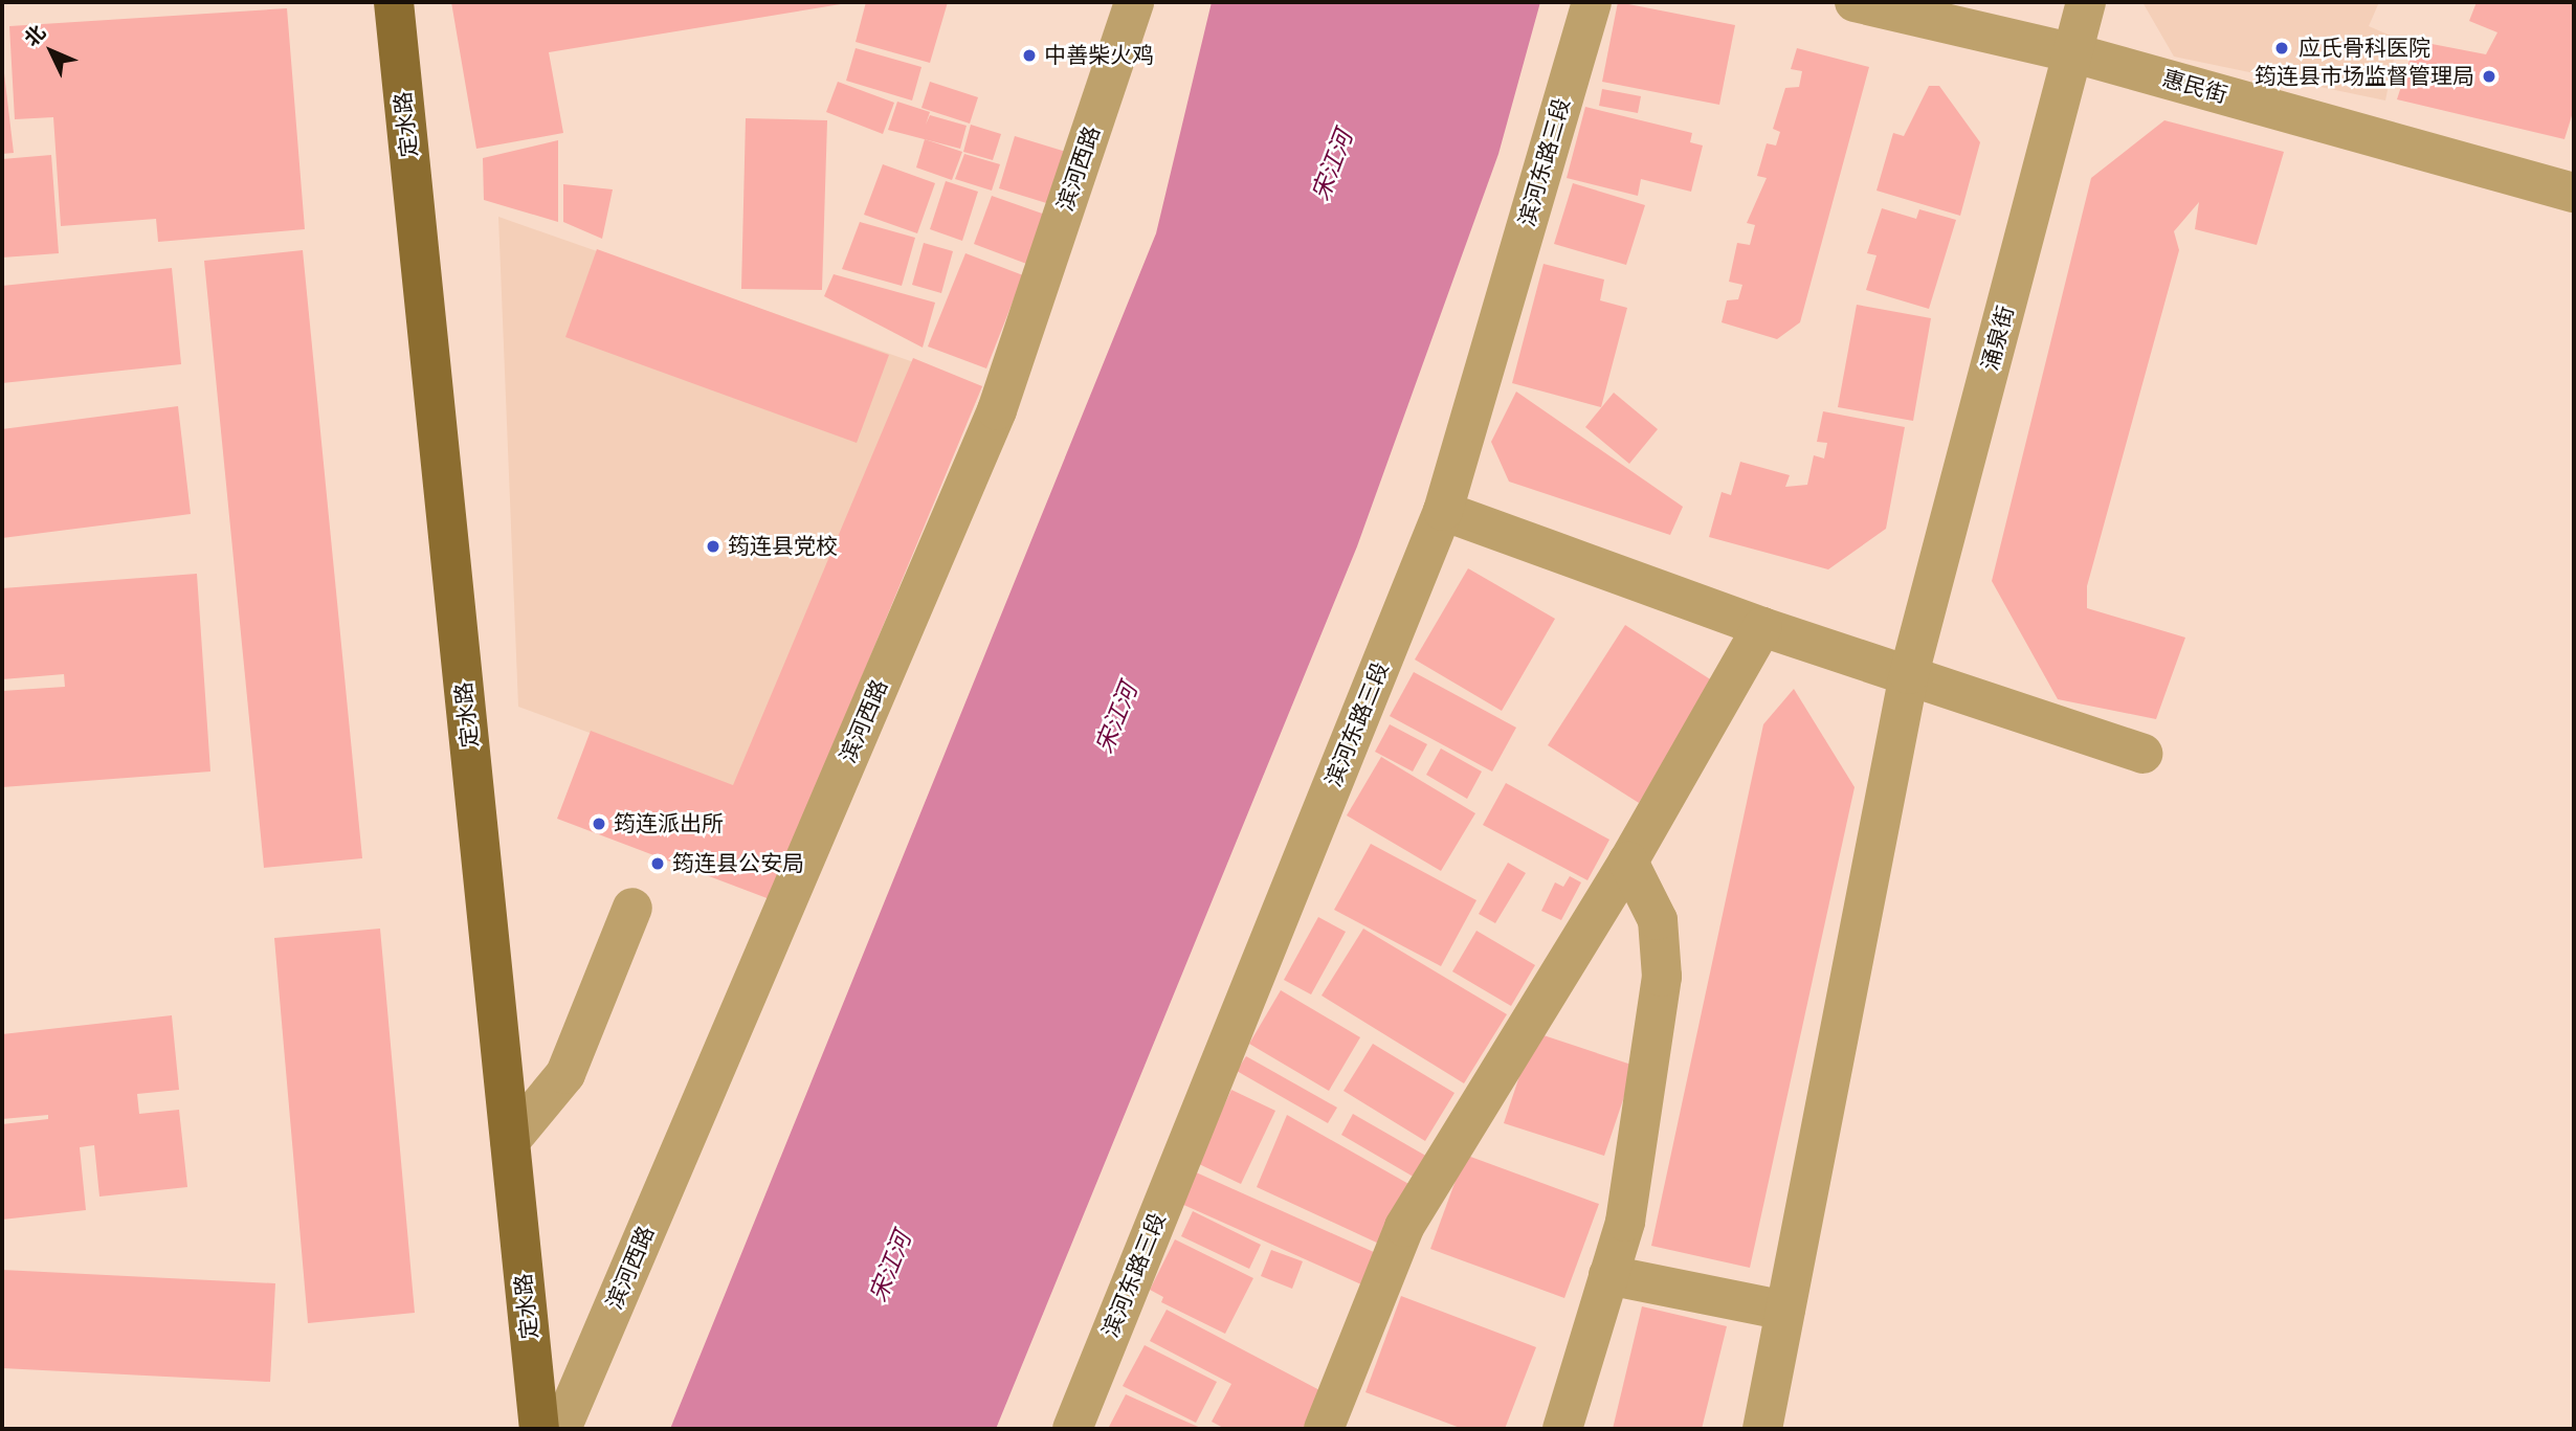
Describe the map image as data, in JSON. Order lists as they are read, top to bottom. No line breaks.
{"streets":{"main road":["定水路"],"street":["惠民街","滨河东路三段","滨河西路","涌泉街"]},"crossings":[["惠民街","涌泉街"]],"water":["宋江河"],"places":["应氏骨科医院","中善柴火鸡","筠连县市场监督管理局","筠连县党校","筠连派出所","筠连县公安局"],"north":"top left"}
